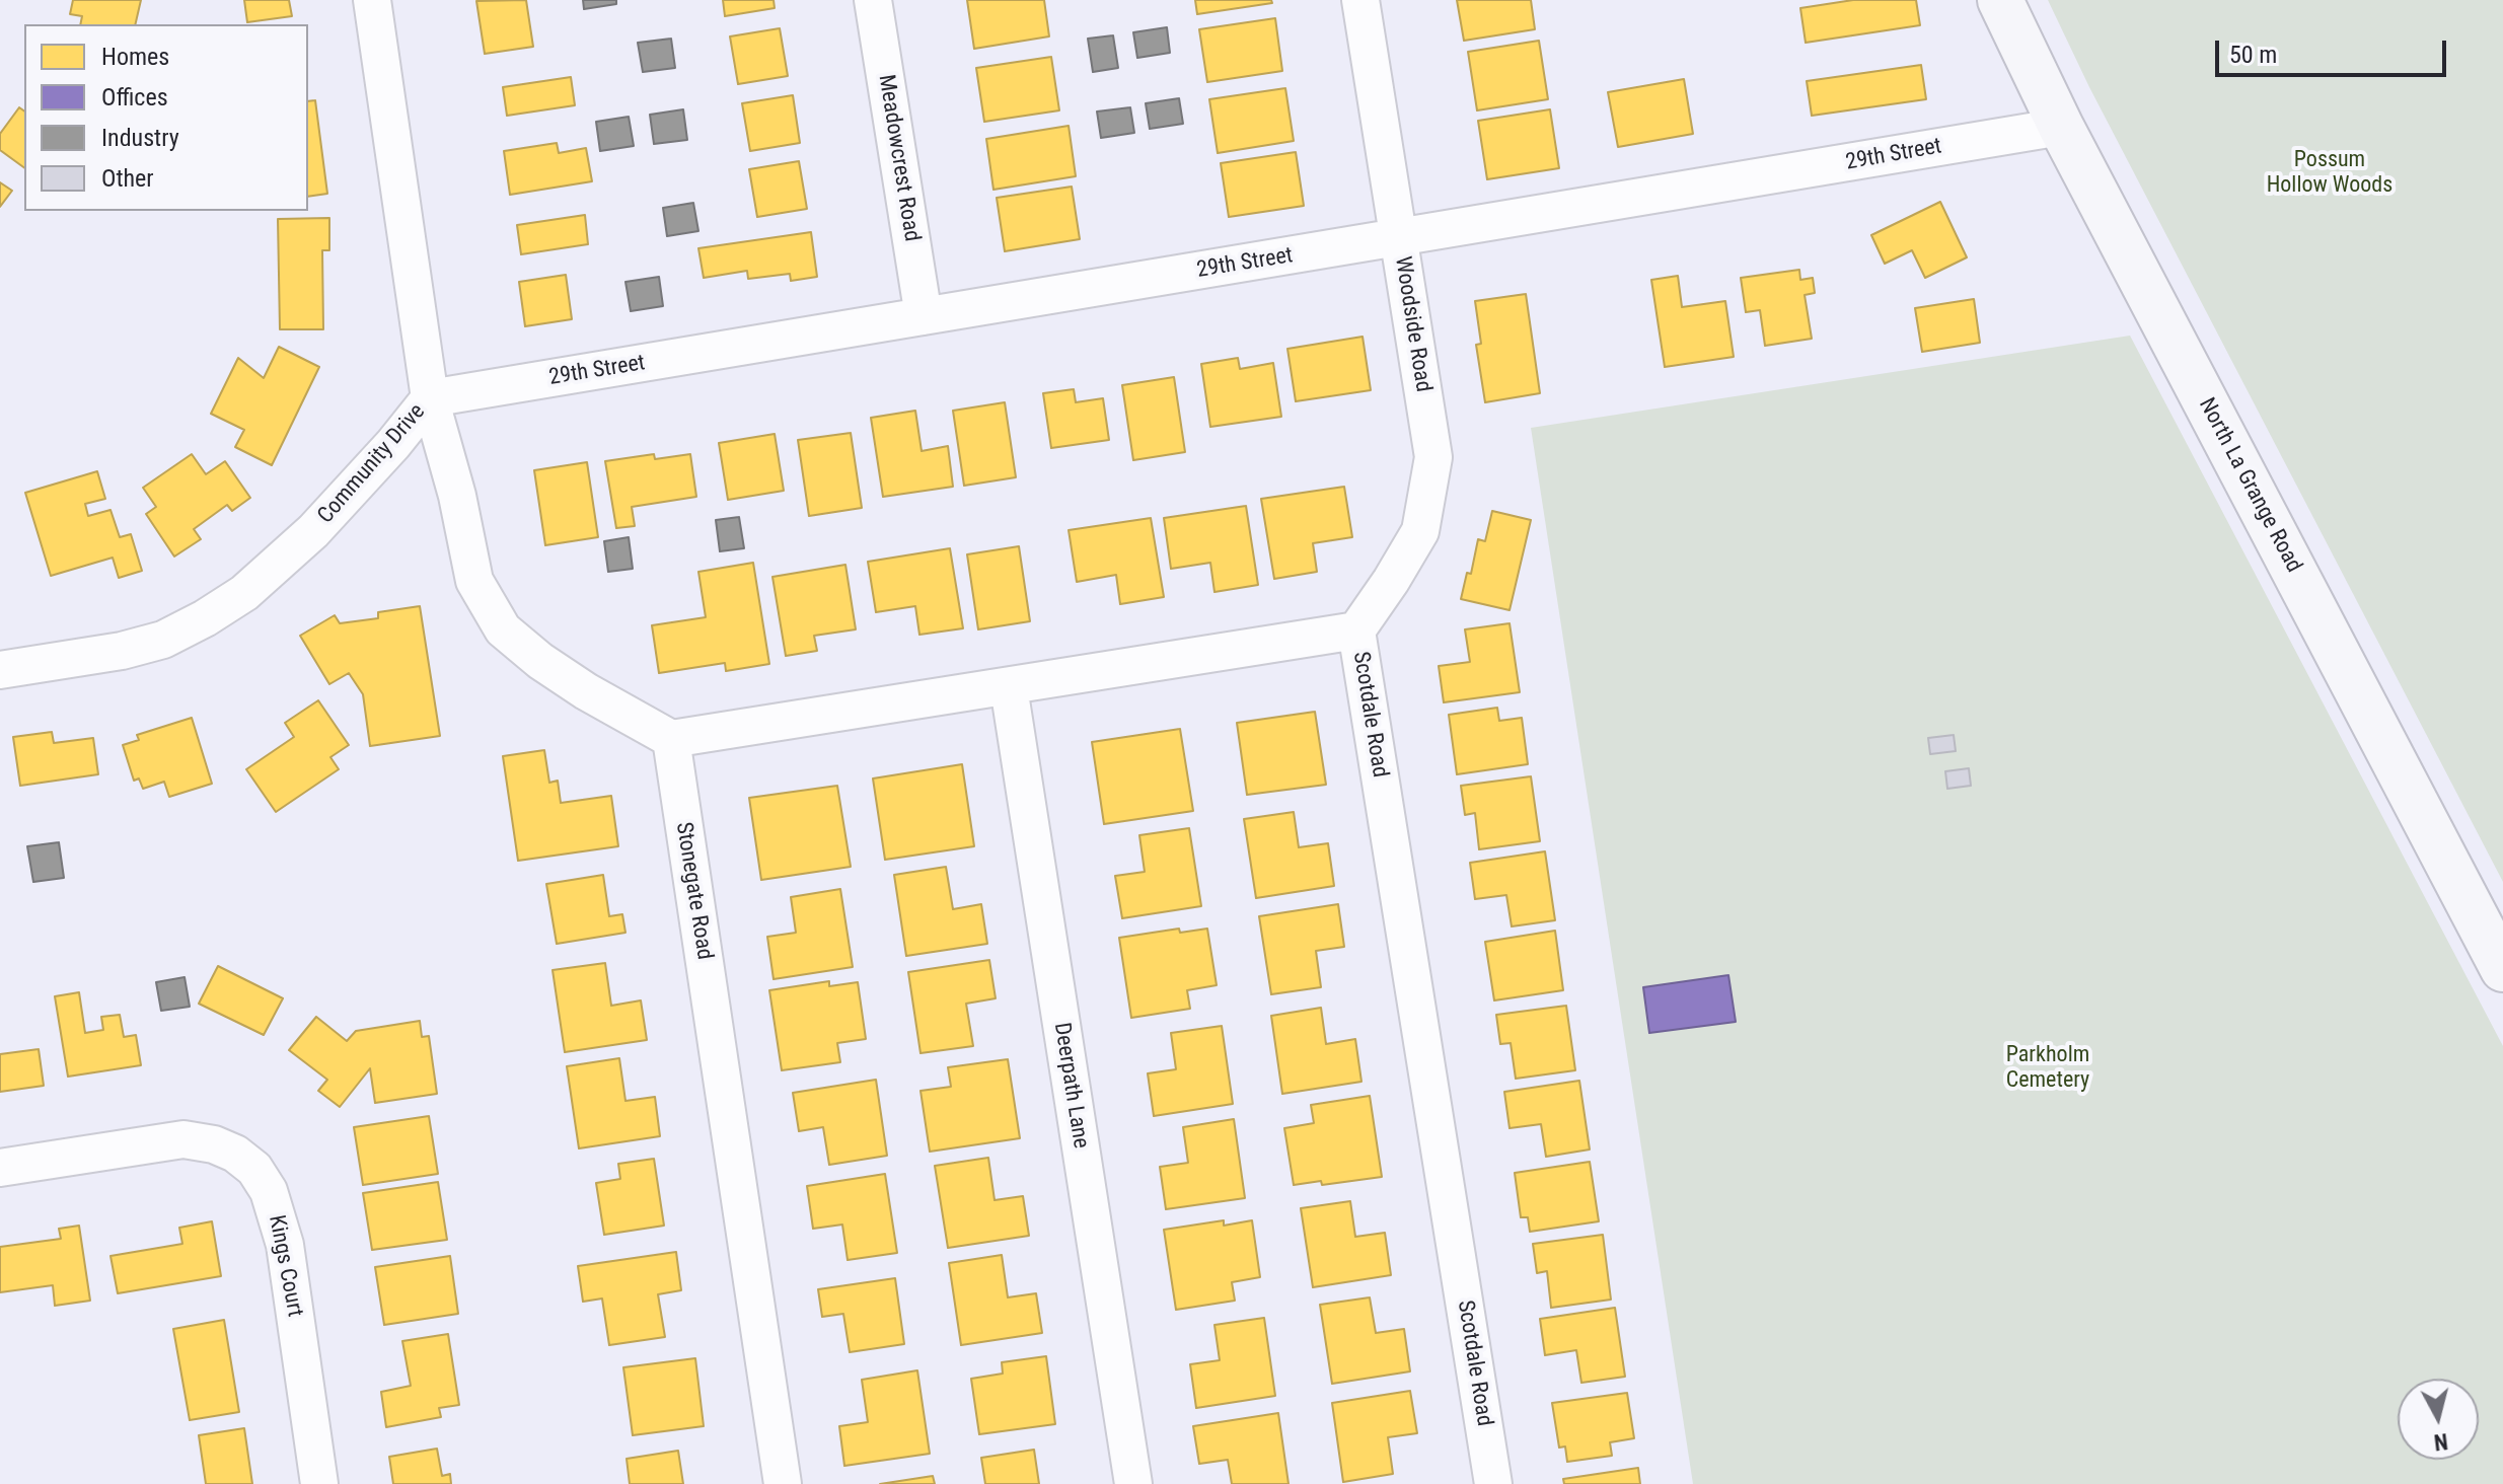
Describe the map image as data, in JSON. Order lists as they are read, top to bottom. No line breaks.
{"streets":{"main road":["North La Grange Road"],"street":["29th Street","Meadowcrest Road","Woodside Road","Community Drive","Scotdale Road","Stonegate Road","Deerpath Lane","Kings Court"]},"crossings":[["29th Street","Meadowcrest Road"],["29th Street","Woodside Road"],["29th Street","Community Drive"],["29th Street","North La Grange Road"],["Woodside Road","Scotdale Road"],["Scotdale Road","Stonegate Road"],["Scotdale Road","Deerpath Lane"]],"parks":["Possum Hollow Woods","Parkholm Cemetery"],"legend":["Homes","Offices","Industry","Other"],"scale_bar":"50 m","north":"bottom"}
